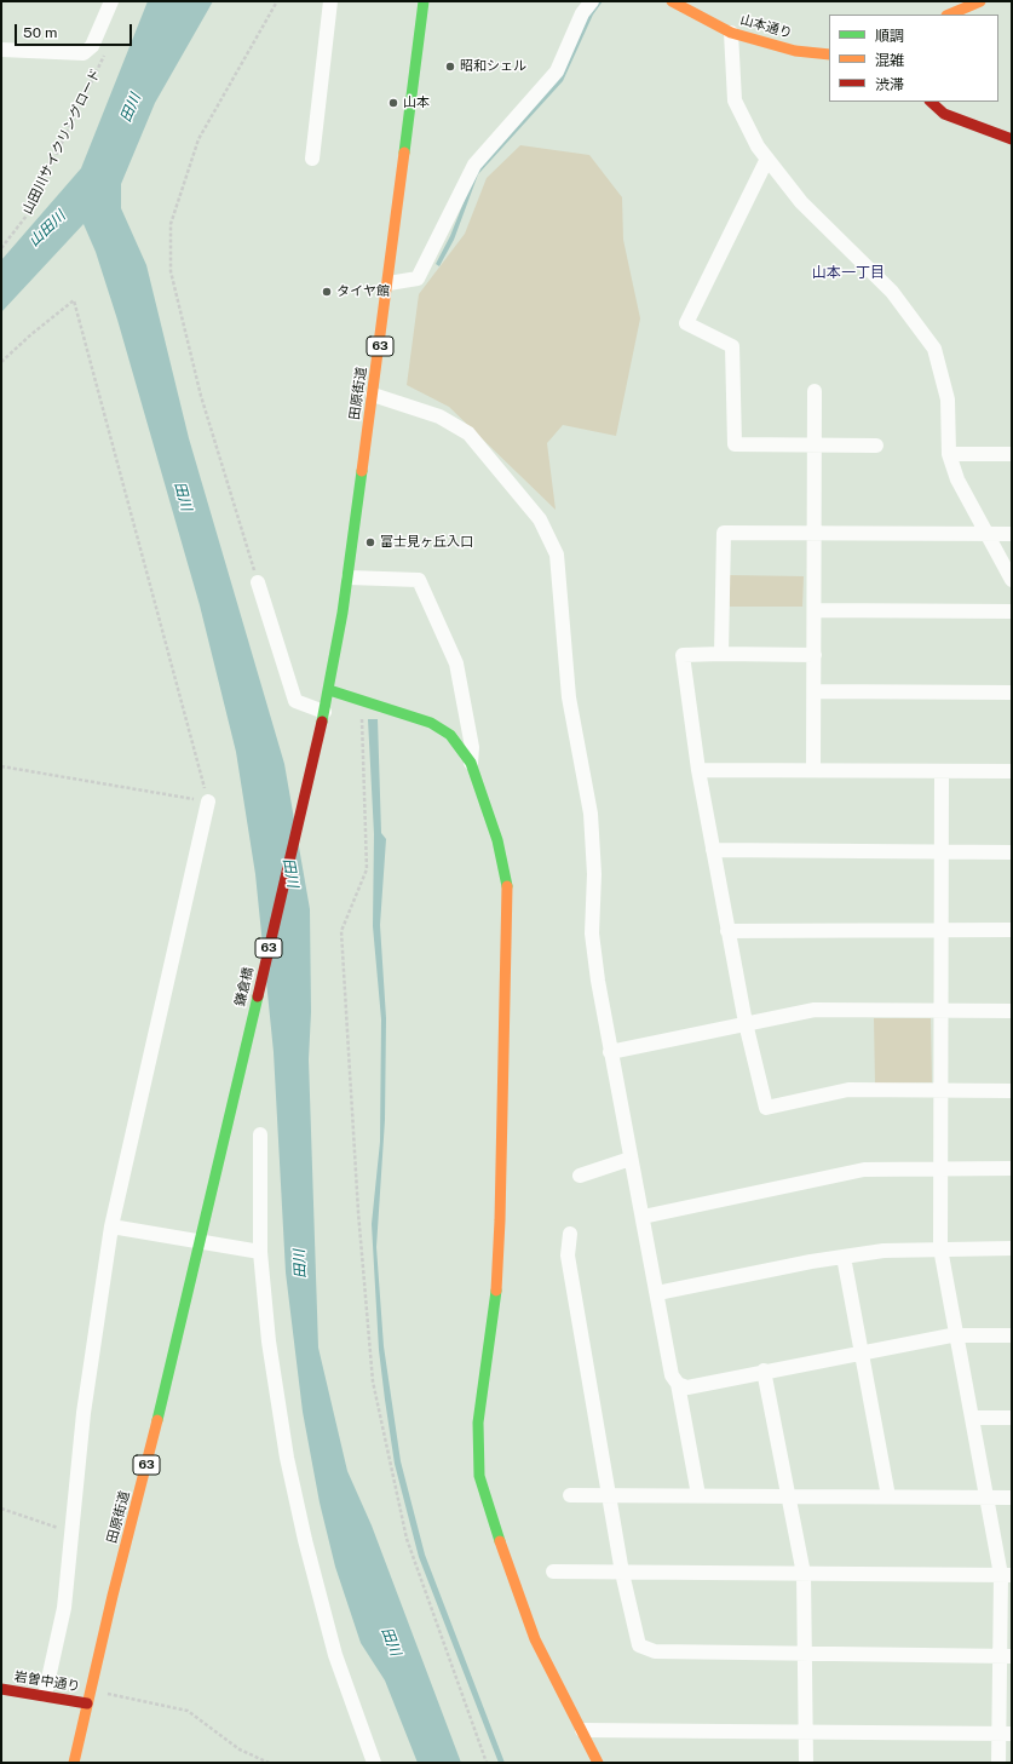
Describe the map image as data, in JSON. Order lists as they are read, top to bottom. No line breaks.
{"streets":{"main road":["山本通り","63","田原街道","鎌倉橋","岩曽中通り"],"path":["山田川サイクリングロード"]},"crossings":[["田原街道","鎌倉橋"],["田原街道","岩曽中通り"]],"districts":["山本一丁目"],"water":["田川","山田川"],"places":["昭和シェル","山本","タイヤ館","富士見ヶ丘入口"],"legend":["順調","混雑","渋滞"],"scale_bar":"50 m"}
